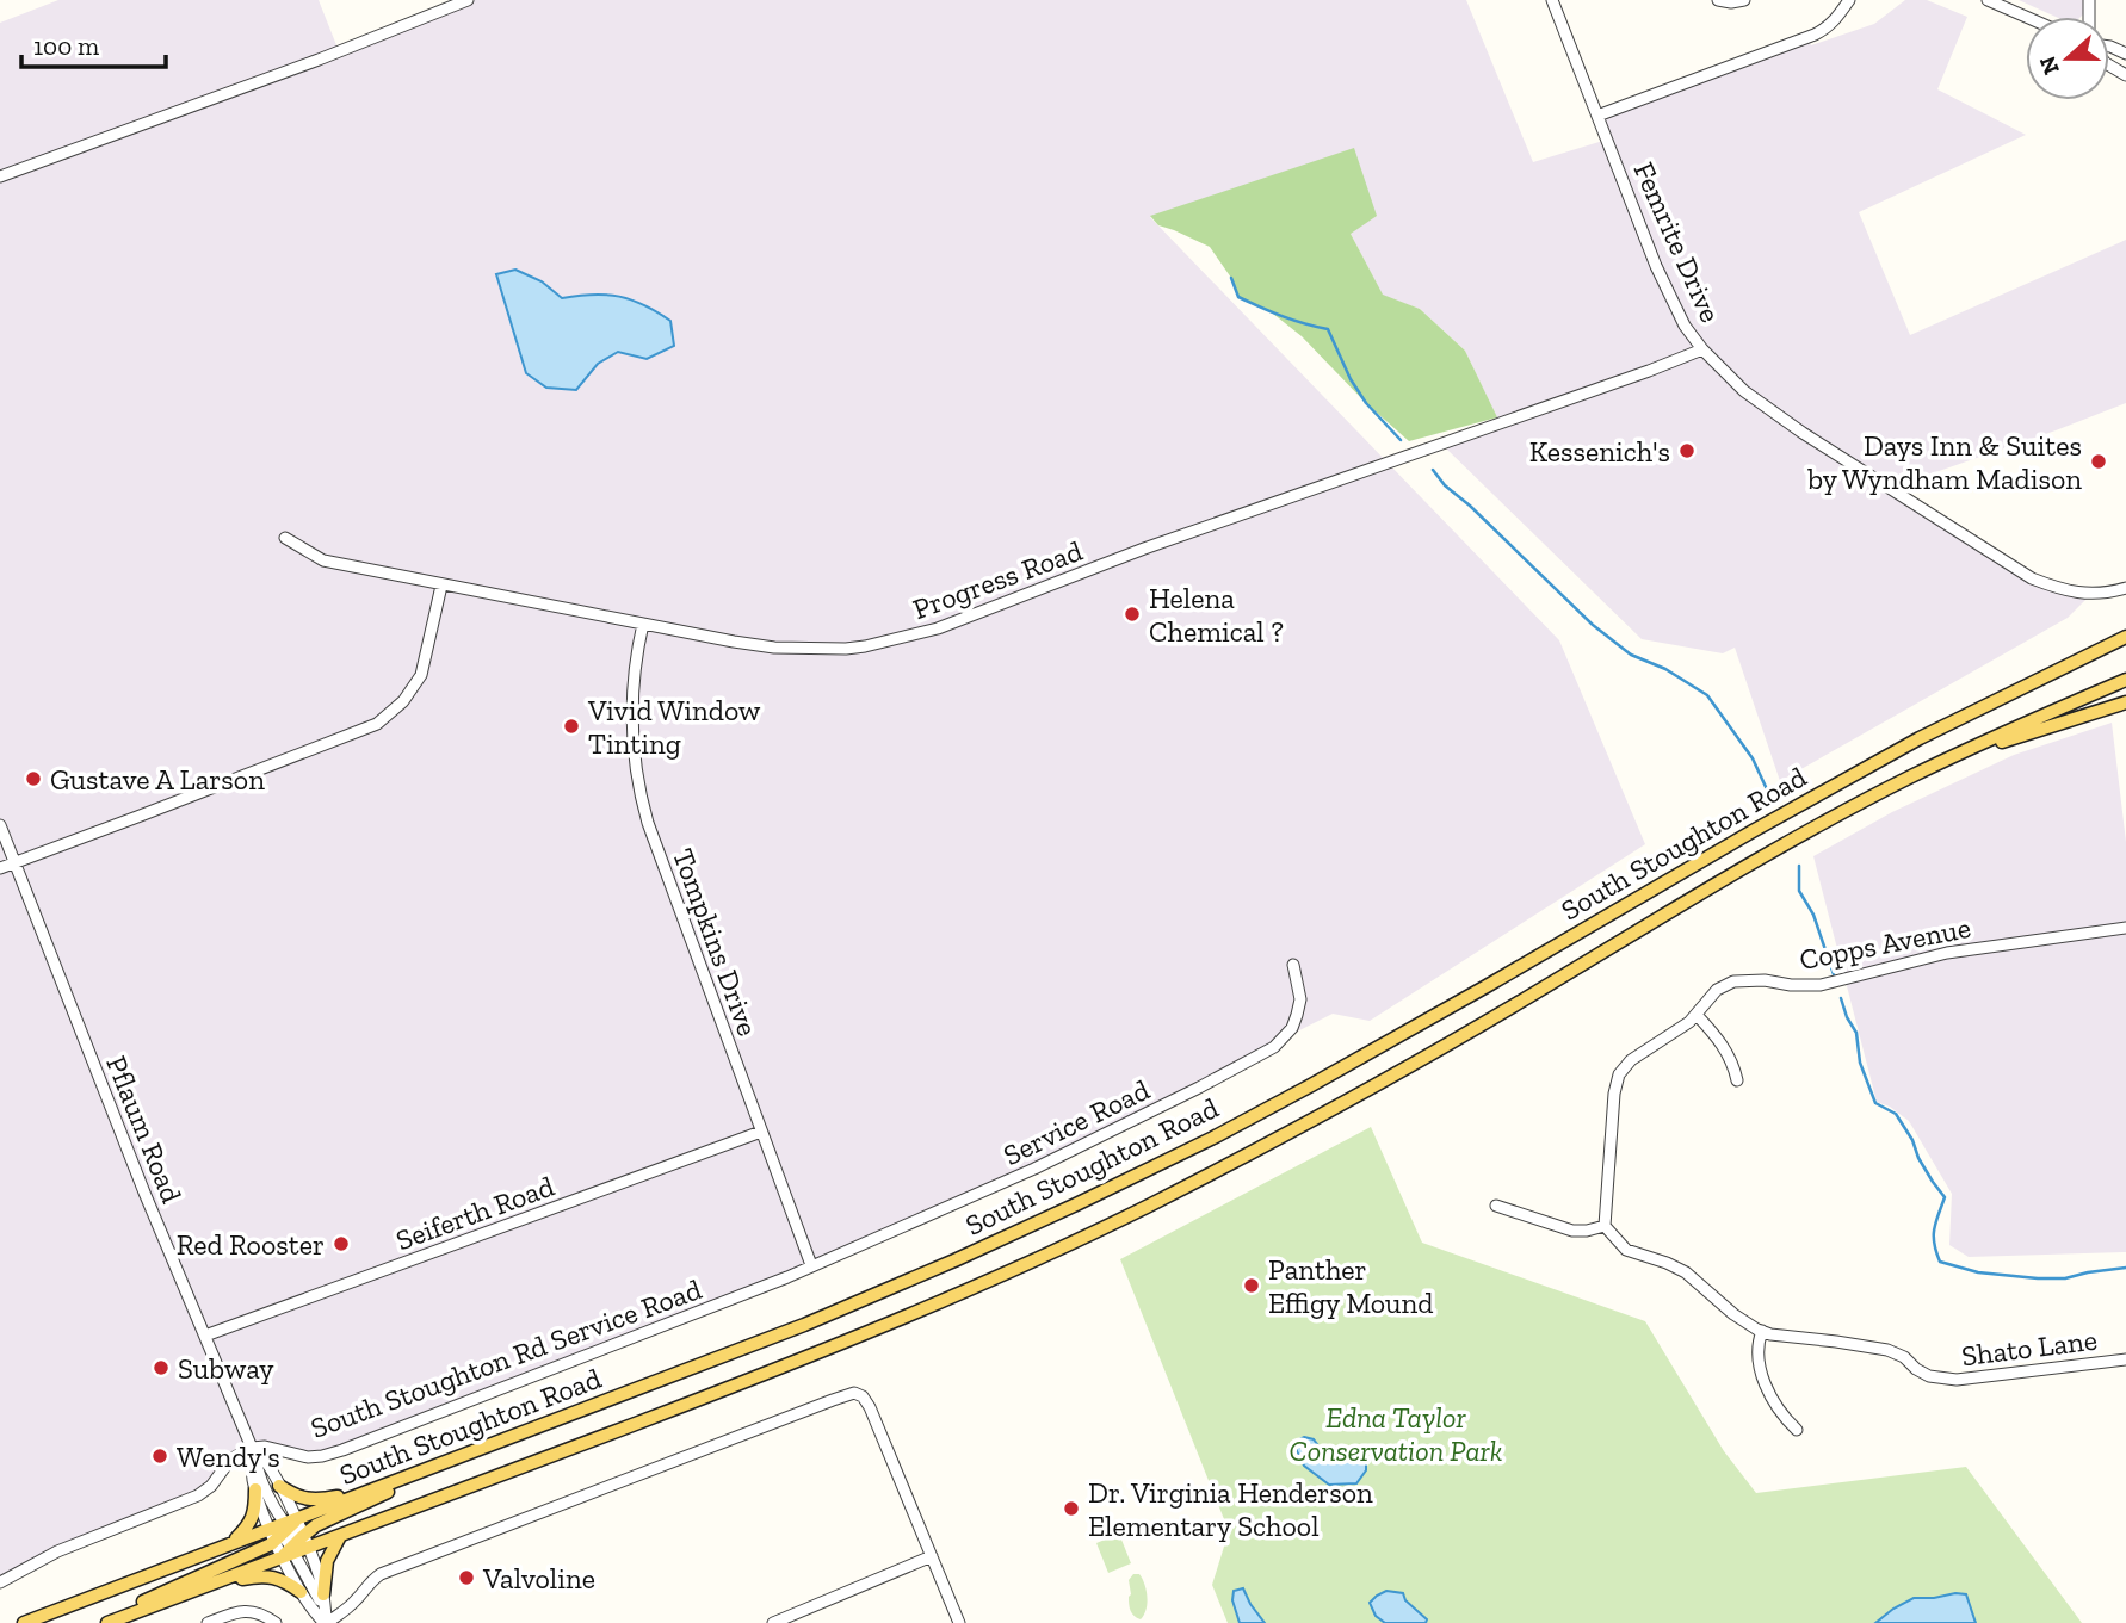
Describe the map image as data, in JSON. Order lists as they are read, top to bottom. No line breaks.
{"streets":{"main road":["South Stoughton Road"],"street":["Femrite Drive","Progress Road","Tompkins Drive","Copps Avenue","Service Road","Pflaum Road","Seiferth Road","Shato Lane","South Stoughton Rd Service Road"]},"crossings":[["Femrite Drive","Progress Road"],["Progress Road","Tompkins Drive"],["South Stoughton Road","Pflaum Road"],["Tompkins Drive","Service Road"],["Tompkins Drive","Seiferth Road"],["Tompkins Drive","South Stoughton Rd Service Road"],["Copps Avenue","Shato Lane"],["Service Road","South Stoughton Rd Service Road"],["Pflaum Road","Seiferth Road"],["Pflaum Road","South Stoughton Rd Service Road"]],"parks":["Edna Taylor Conservation Park"],"places":["Kessenich's","Days Inn & Suites by Wyndham Madison","Helena Chemical ?","Vivid Window Tinting","Gustave A Larson","Red Rooster","Panther Effigy Mound","Subway","Wendy's","Dr. Virginia Henderson Elementary School","Valvoline"],"scale_bar":"100 m","north":"left"}
